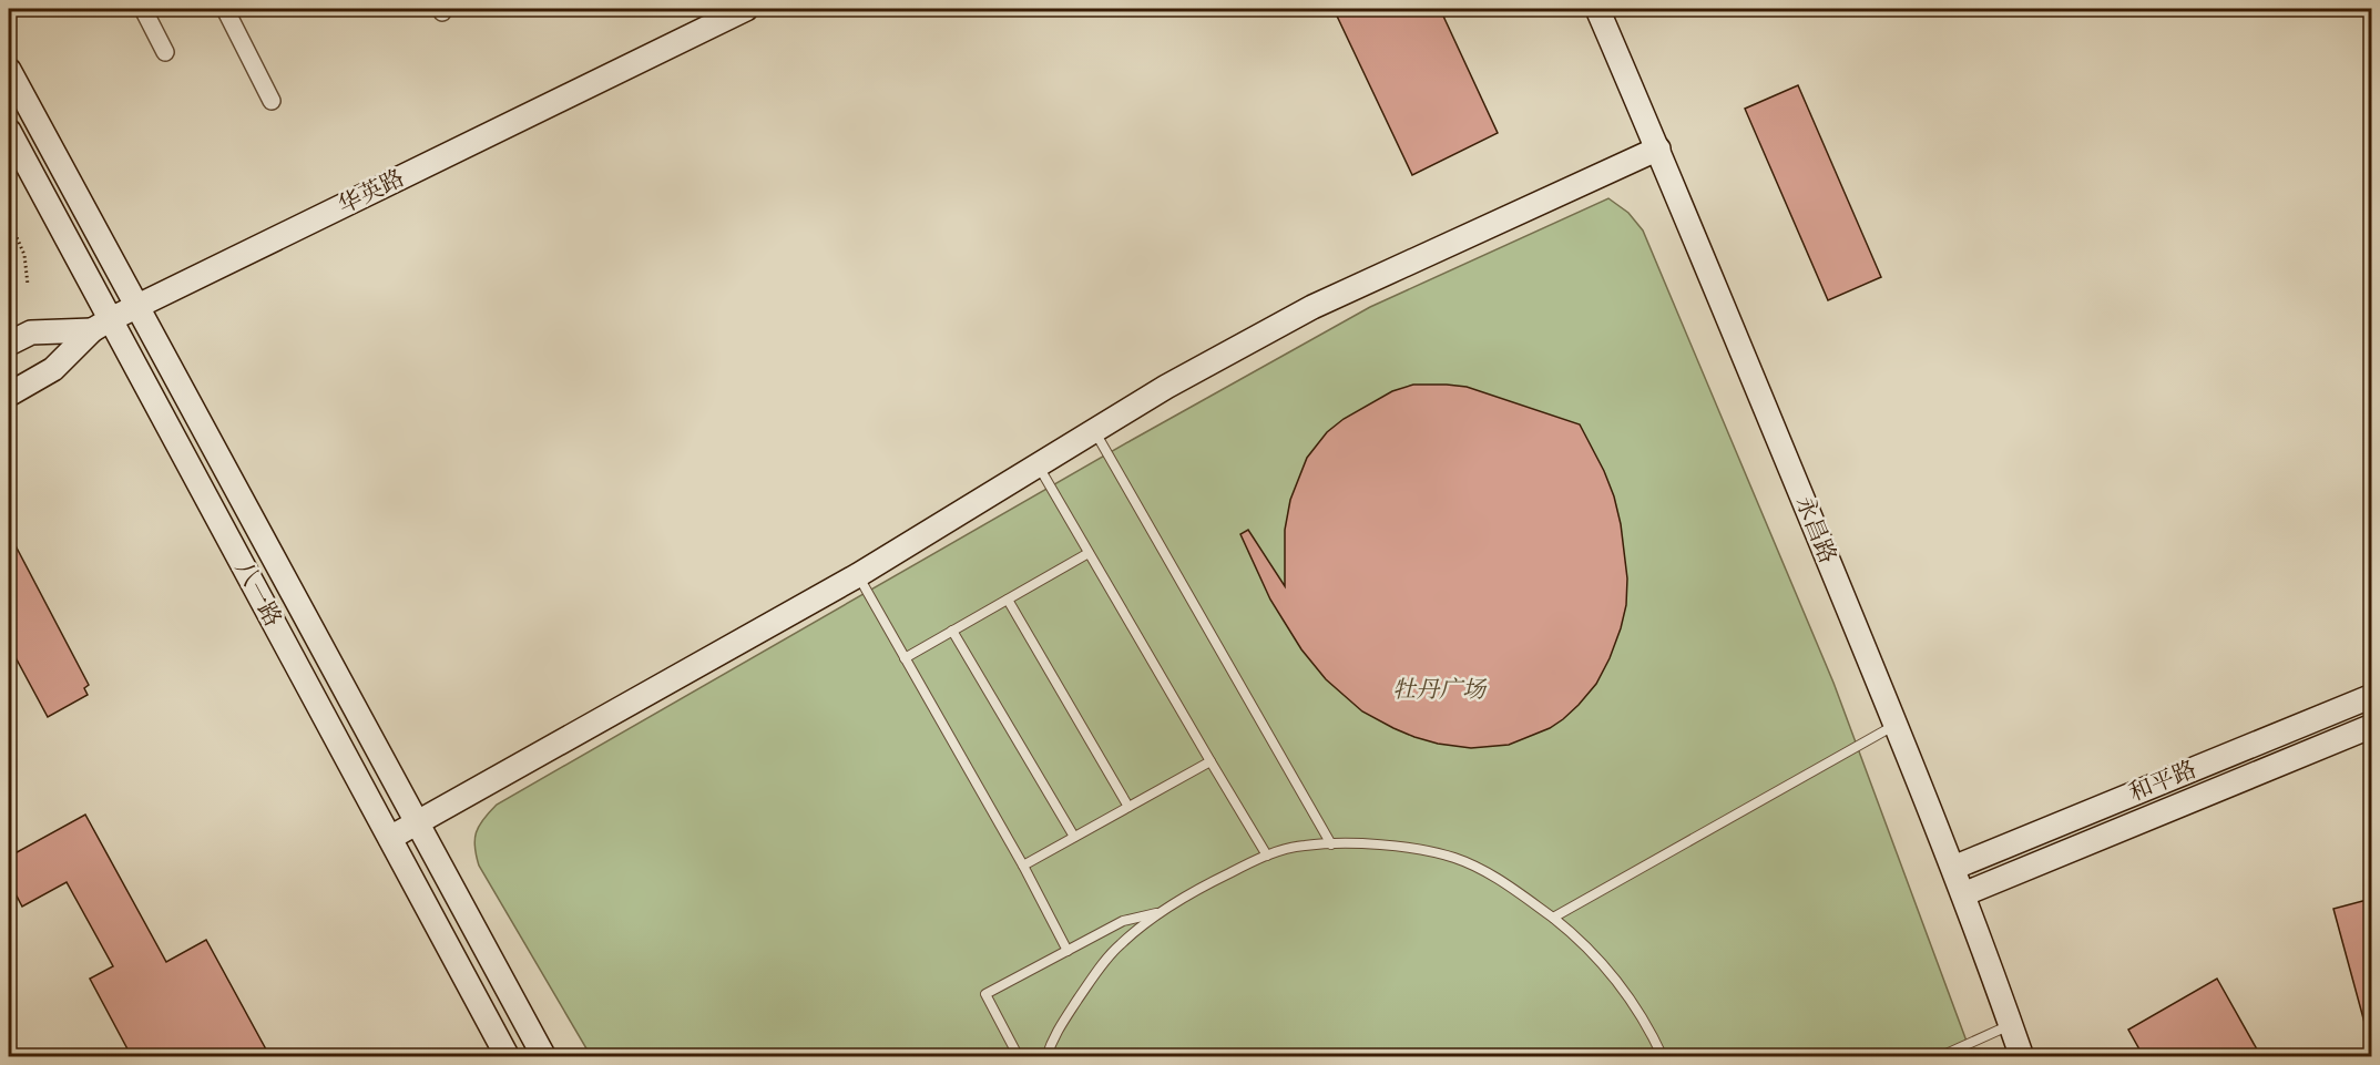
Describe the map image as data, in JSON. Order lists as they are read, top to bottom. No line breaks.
{"streets":{"main road":["华英路","永昌路","八一路","和平路"]},"crossings":[["华英路","八一路"],["永昌路","和平路"]],"parks":["牡丹广场"]}
